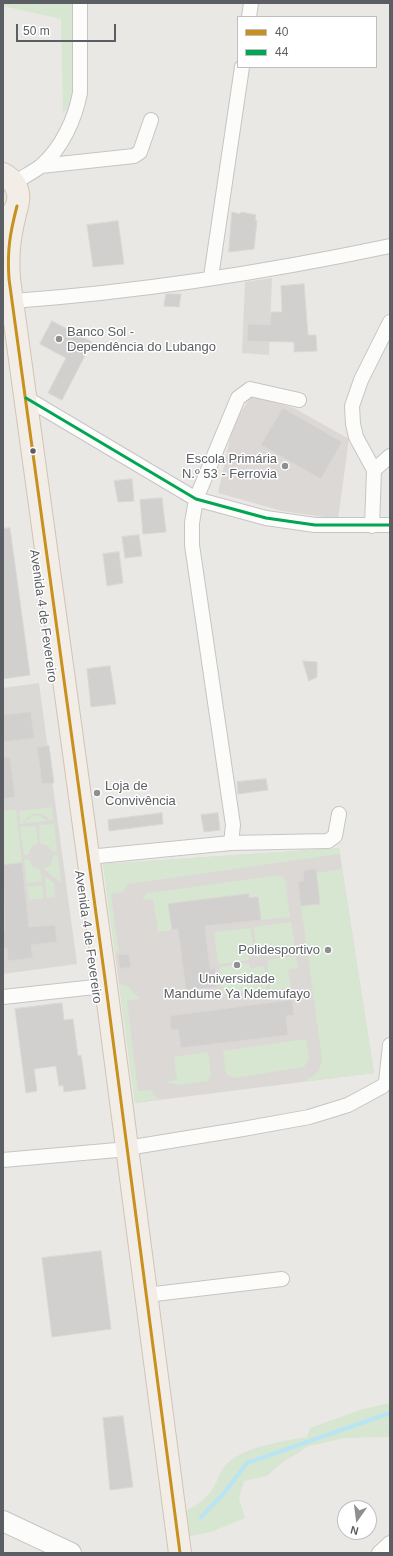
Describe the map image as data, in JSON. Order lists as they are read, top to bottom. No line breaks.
{"streets":{"main road":["Avenida 4 de Fevereiro"]},"places":["Banco Sol - Dependência do Lubango","Escola Primária N.º 53 - Ferrovia","Loja de Convivência","Polidesportivo","Universidade Mandume Ya Ndemufayo"],"lines":["transit line 40","transit line 44"],"legend":["40","44"],"scale_bar":"50 m","north":"bottom"}
